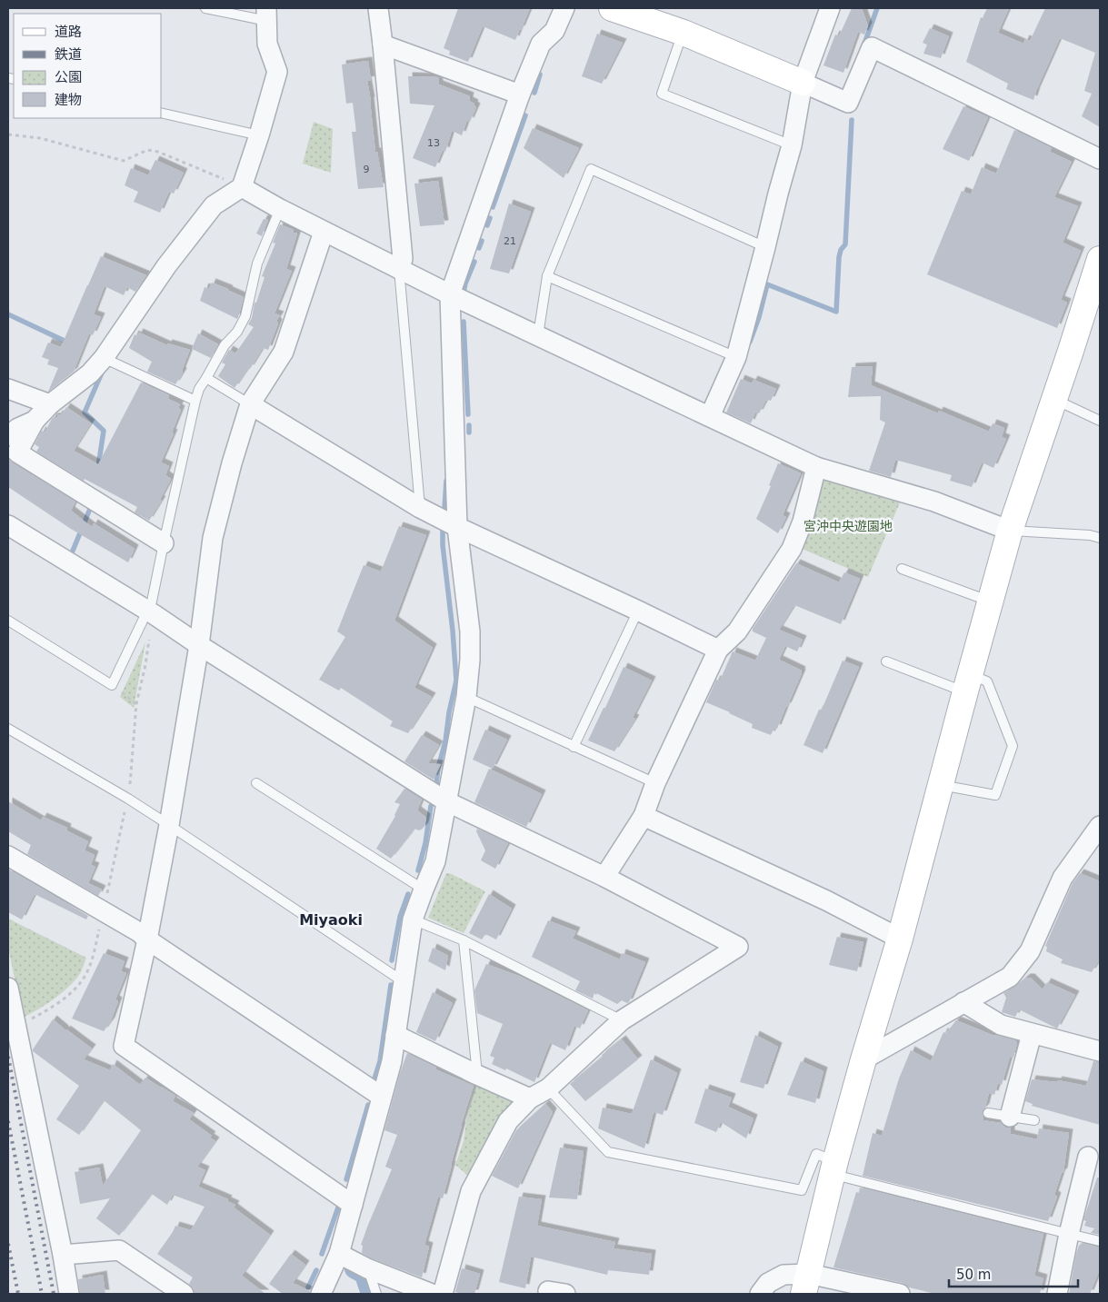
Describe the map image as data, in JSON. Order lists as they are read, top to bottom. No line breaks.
{"districts":["Miyaoki"],"parks":["宮沖中央遊園地"],"house_numbers":["13","9","21"],"legend":["道路","鉄道","公園","建物"],"scale_bar":"50 m"}
